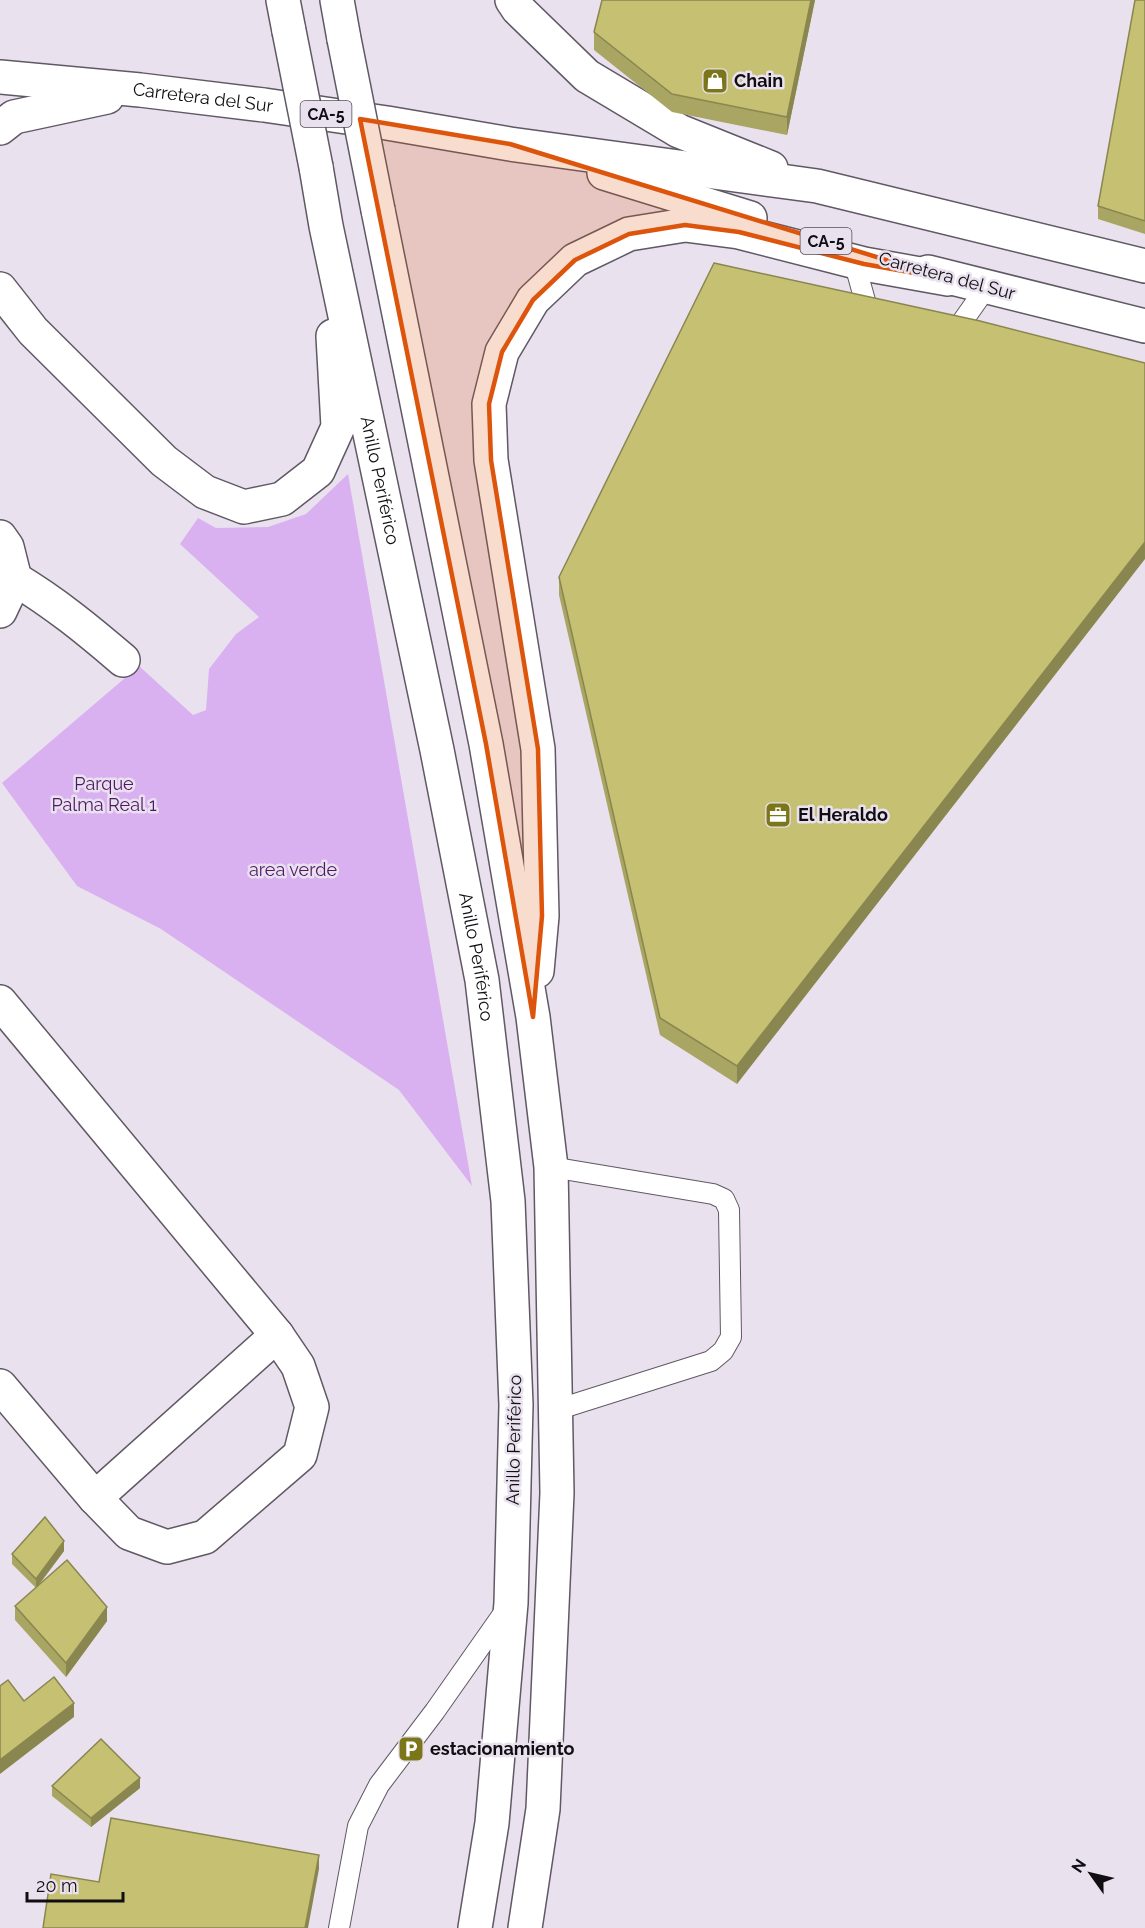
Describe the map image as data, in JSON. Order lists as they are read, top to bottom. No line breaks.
{"streets":{"main road":["Carretera del Sur","CA-5","Anillo Periférico"]},"parks":["Parque Palma Real 1","area verde"],"places":{"shop":["Chain"],"office":["El Heraldo"],"parking":["estacionamiento"]},"scale_bar":"20 m","north":"top left"}
